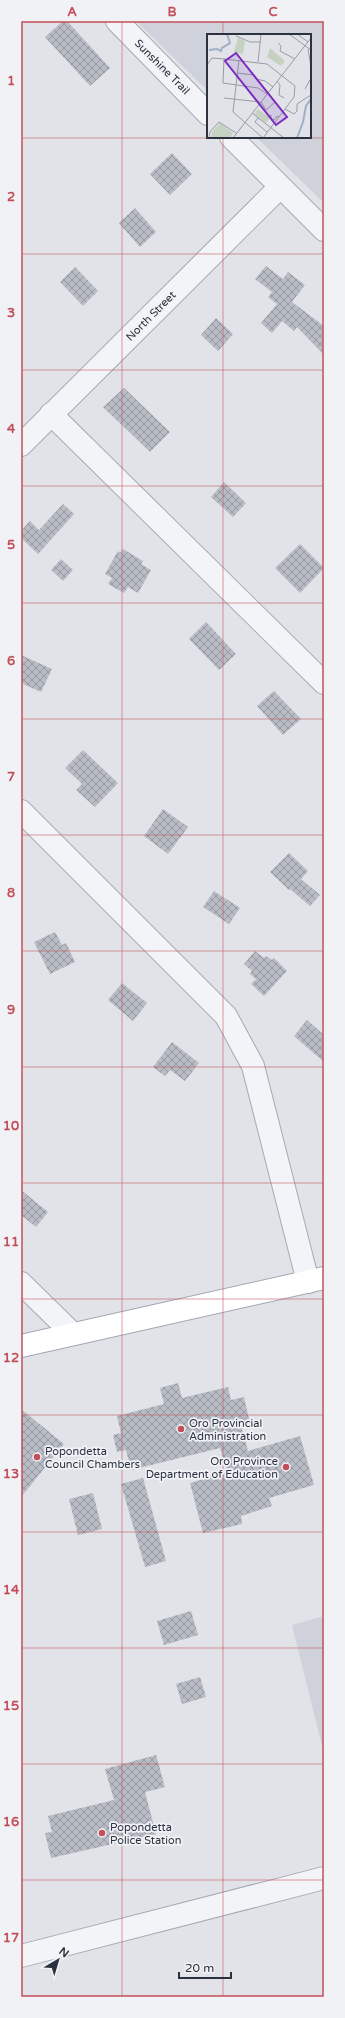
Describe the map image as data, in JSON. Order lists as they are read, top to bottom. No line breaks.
{"streets":{"street":["Sunshine Trail","North Street"]},"places":["Oro Provincial Administration","Popondetta Council Chambers","Oro Province Department of Education","Popondetta Police Station"],"scale_bar":"20 m","north":"top right","grid":{"columns":["A","B","C"],"rows":["1","2","3","4","5","6","7","8","9","10","11","12","13","14","15","16","17"]}}
